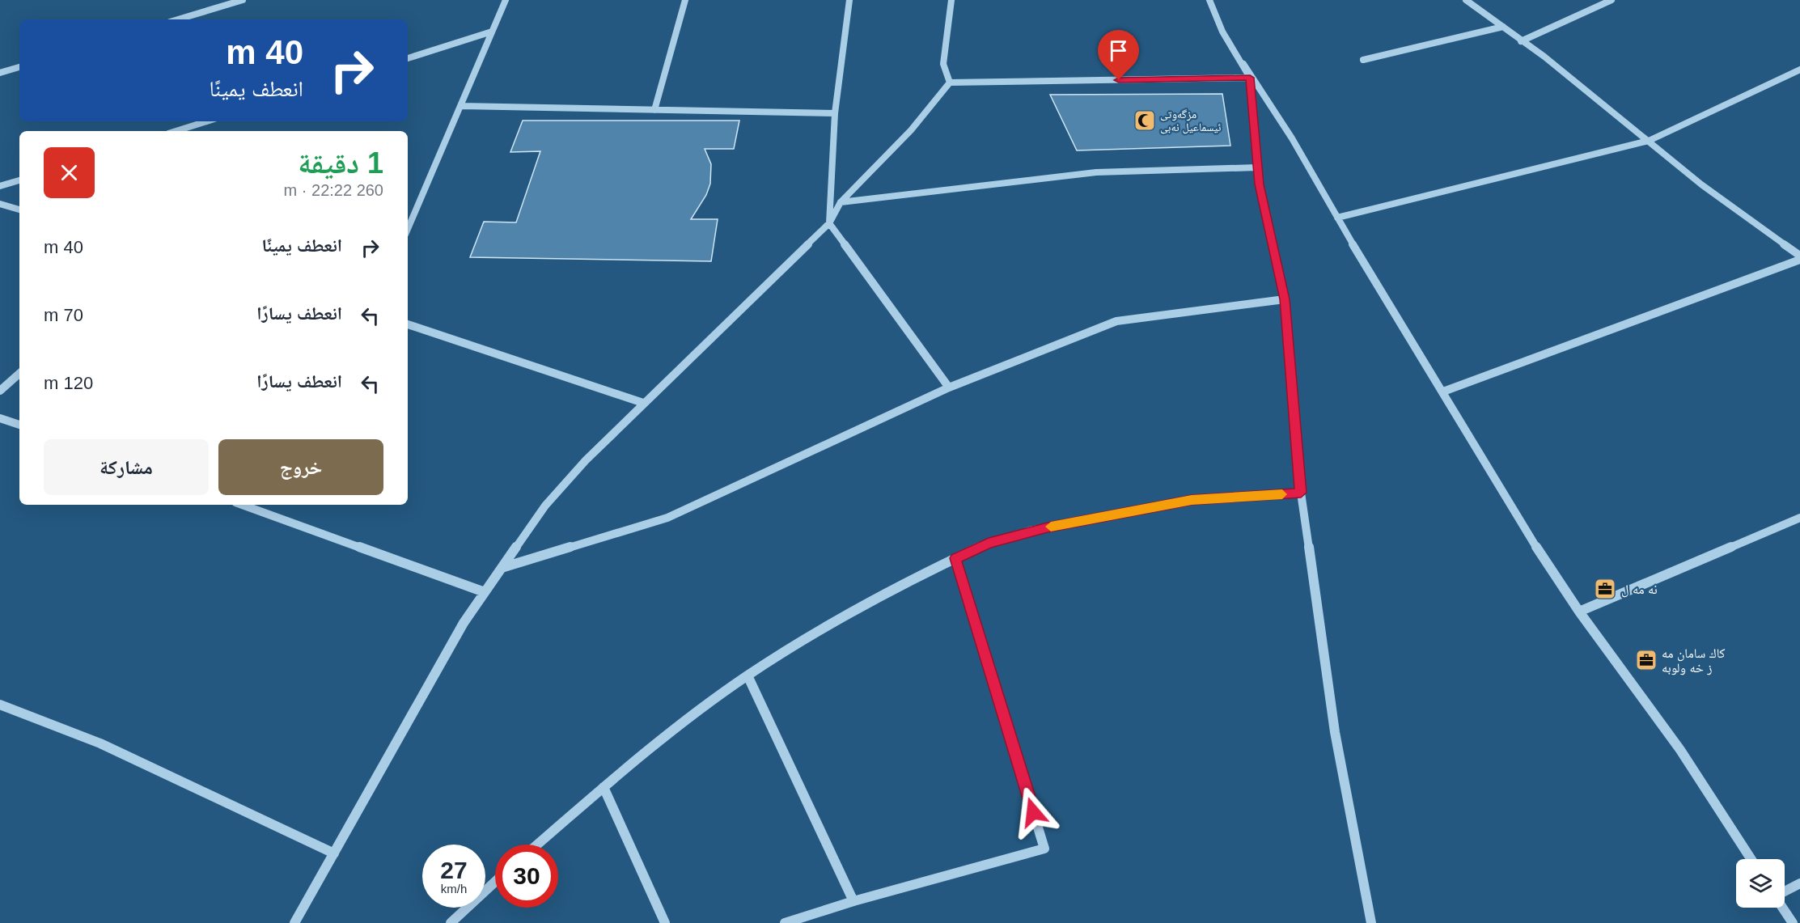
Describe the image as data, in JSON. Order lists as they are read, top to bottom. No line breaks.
{"places":{"mosque":["مزگەوتی ئیسماعیل نەبی"],"office":["نه مه ل","كاك سامان مه ز خه ولوبه"]},"page":{"turn":["40 m","انعطف يمينًا"],"heading":["1 دقيقة","260 m · 22:22"],"list":[{"name":"انعطف يمينًا","value":"40 m"},{"name":"انعطف يسارًا","value":"70 m"},{"name":"انعطف يسارًا","value":"120 m"}],"buttons":["خروج","مشاركة"],"speed":"27 km/h","limit":"30"}}
